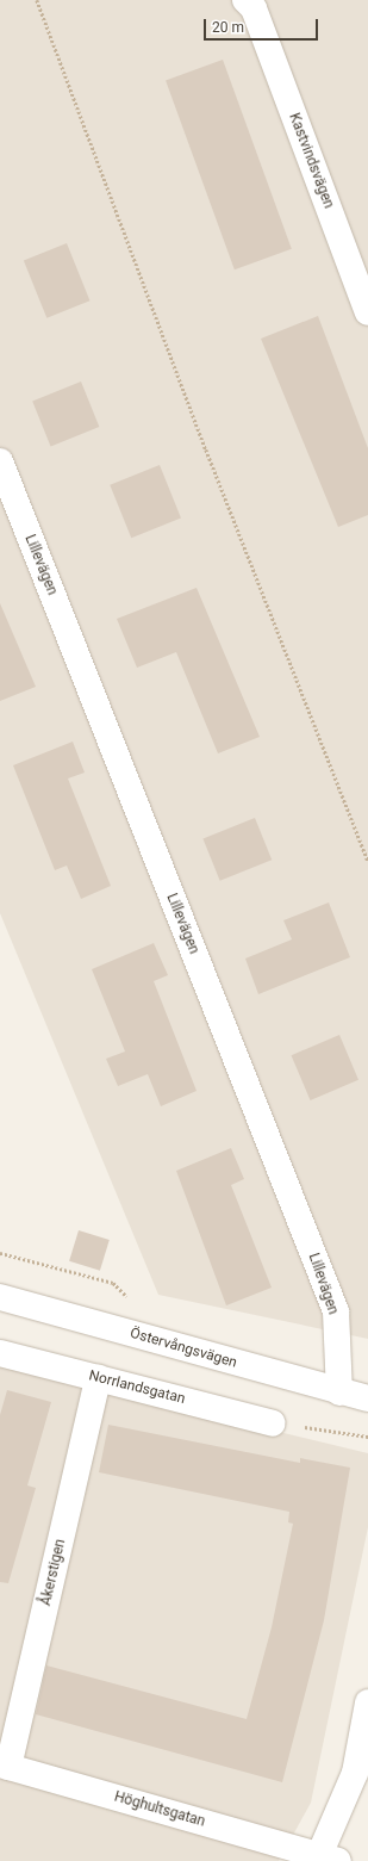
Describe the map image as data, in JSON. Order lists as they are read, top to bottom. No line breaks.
{"streets":{"street":["Kastvindsvägen","Lillevägen","Östervångsvägen","Norrlandsgatan","Åkerstigen","Höghultsgatan"]},"crossings":[["Lillevägen","Östervångsvägen"],["Norrlandsgatan","Åkerstigen"],["Åkerstigen","Höghultsgatan"]],"scale_bar":"20 m"}
